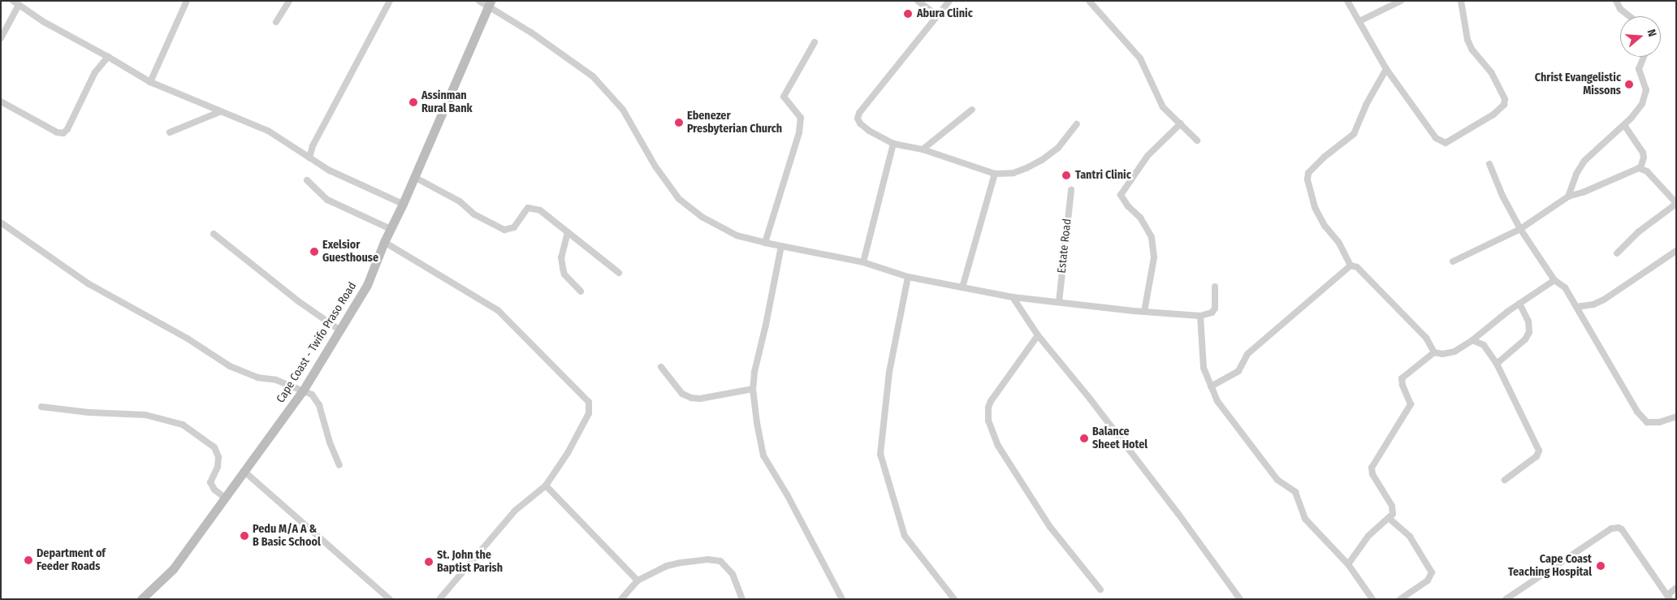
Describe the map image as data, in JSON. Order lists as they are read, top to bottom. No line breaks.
{"streets":{"main road":["Cape Coast - Twifo Praso Road"],"street":["Estate Road"]},"places":["Abura Clinic","Christ Evangelistic Missons","Assinman Rural Bank","Ebenezer Presbyterian Church","Tantri Clinic","Exelsior Guesthouse","Balance Sheet Hotel","Pedu M/A A & B Basic School","Department of Feeder Roads","St. John the Baptist Parish","Cape Coast Teaching Hospital"],"north":"right"}
